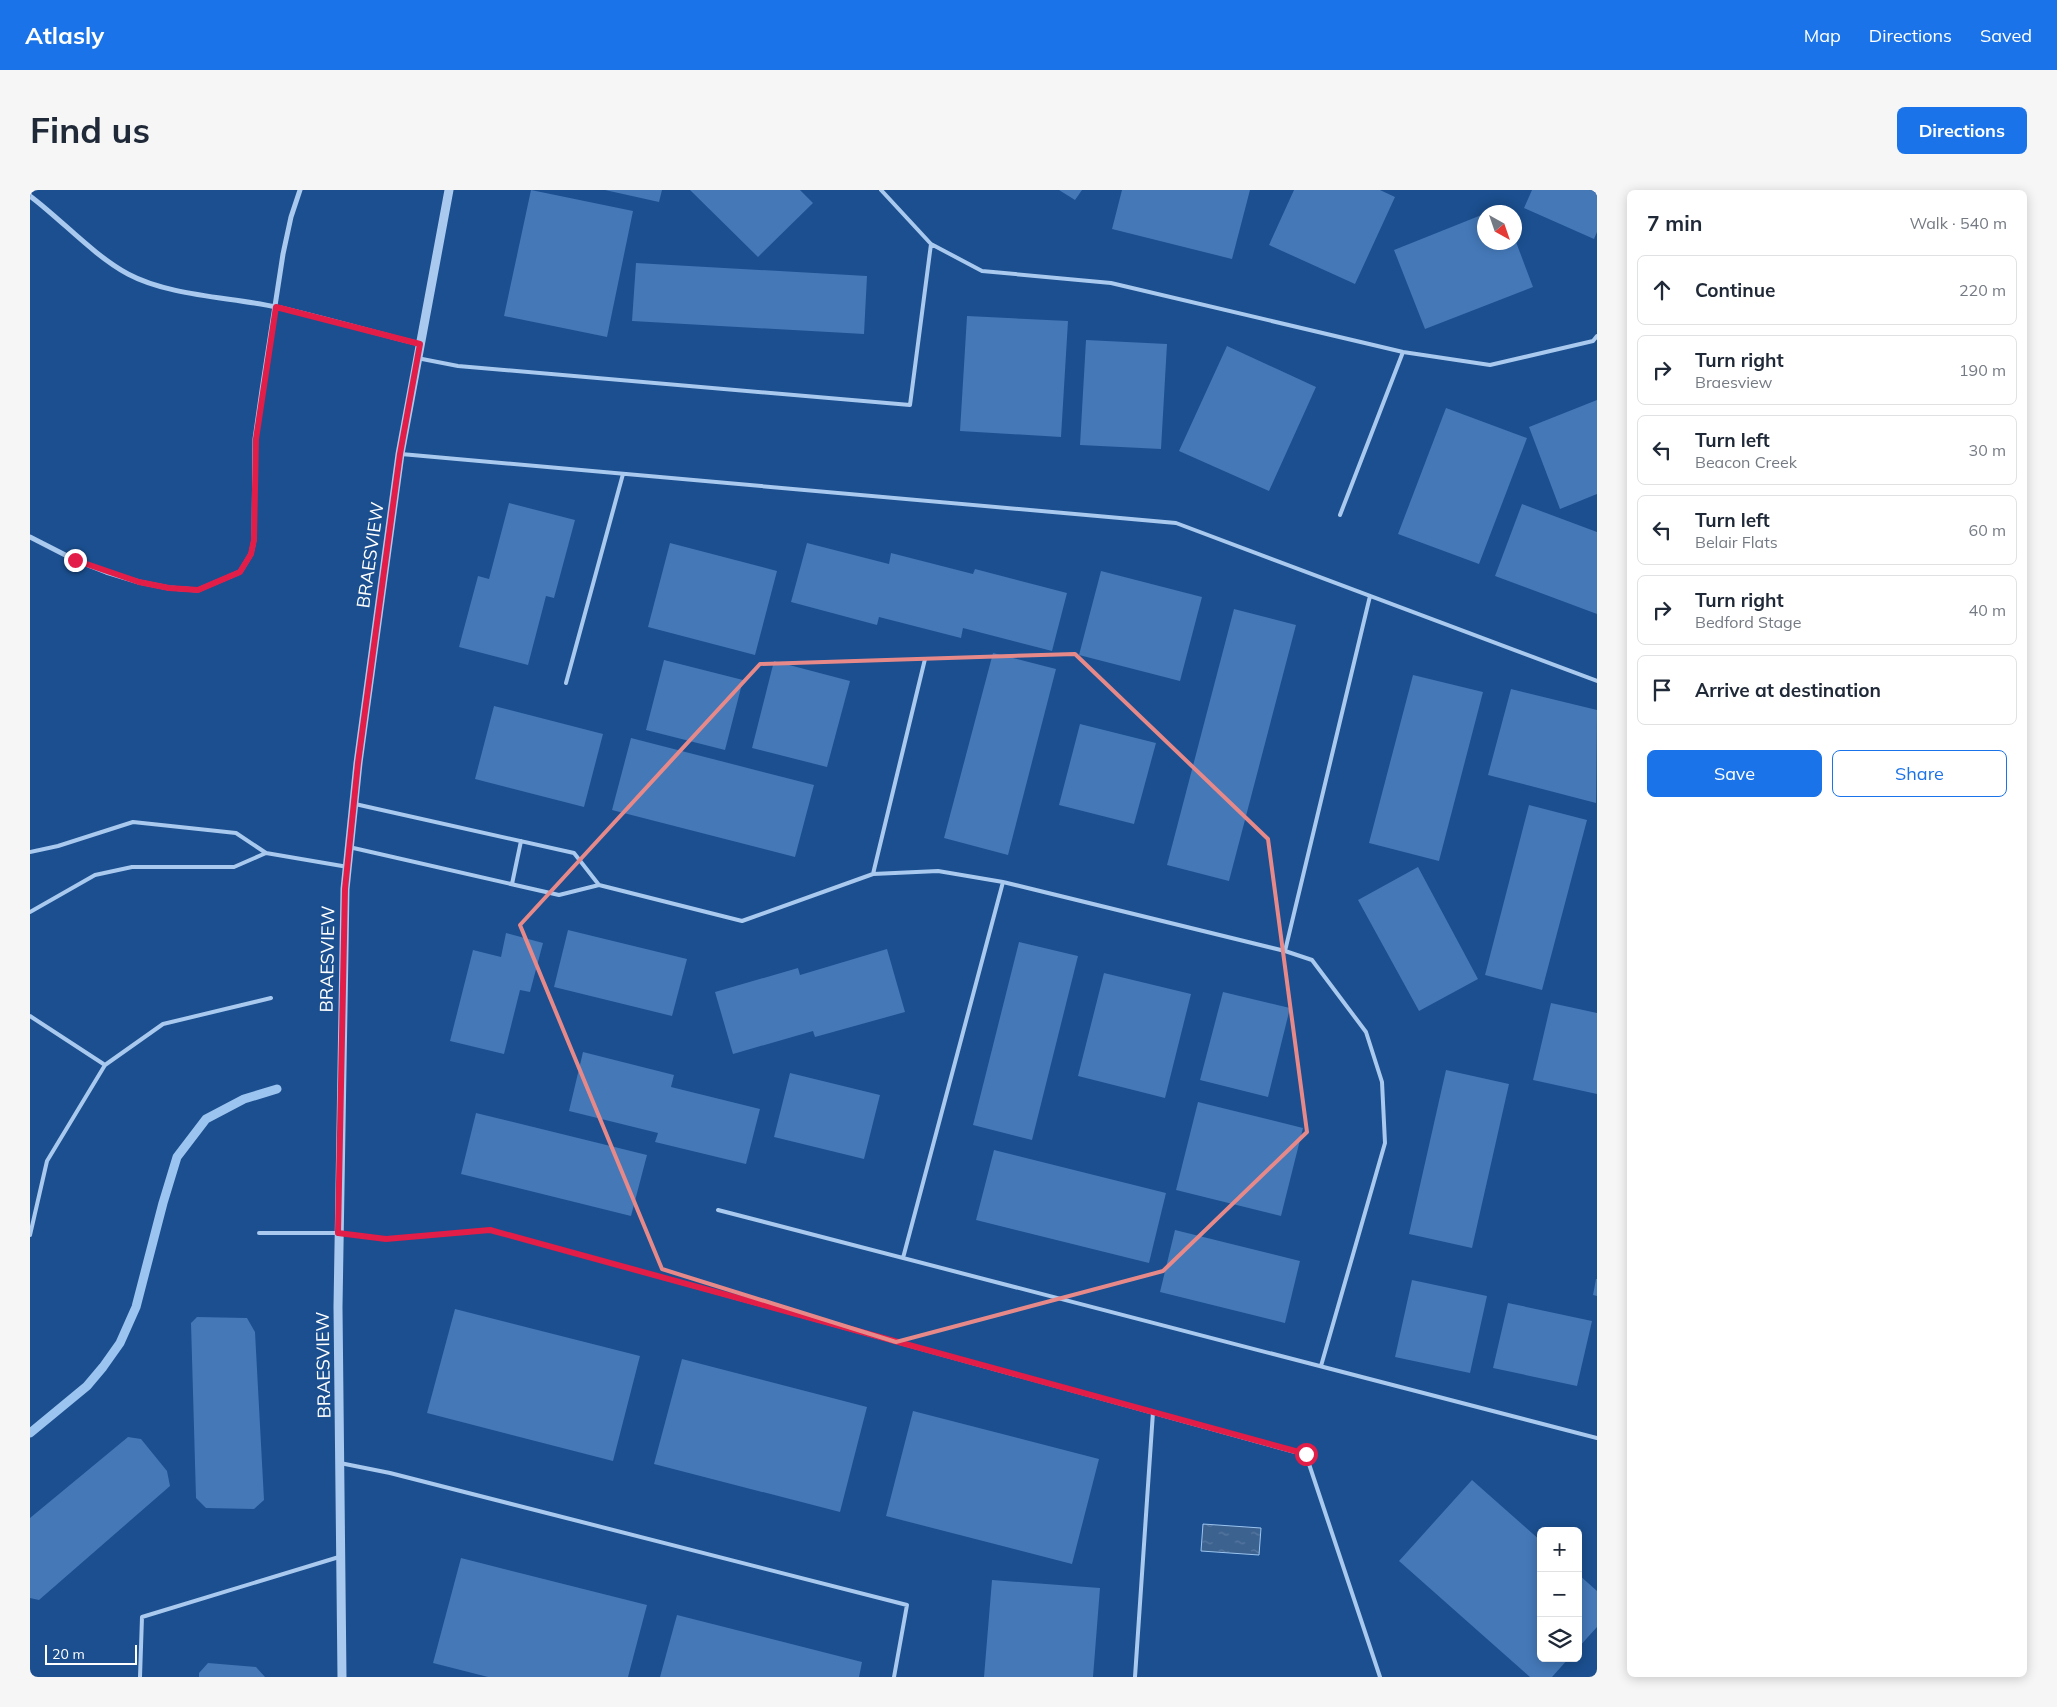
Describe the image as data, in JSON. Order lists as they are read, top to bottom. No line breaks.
{"streets":{"street":["BRAESVIEW"]},"scale_bar":"20 m","north":"bottom right","page":{"header":"Atlasly","nav":["Map","Directions","Saved"],"buttons":["Directions",["Save","Share"]],"title":"Find us","heading":["7 min","Walk · 540 m"],"list":[["Continue","220 m"],["Turn right","Braesview","190 m"],["Turn left","Beacon Creek","30 m"],["Turn left","Belair Flats","60 m"],["Turn right","Bedford Stage","40 m"],"Arrive at destination"],"map_buttons":["+","−"],"scale":"20 m"}}
